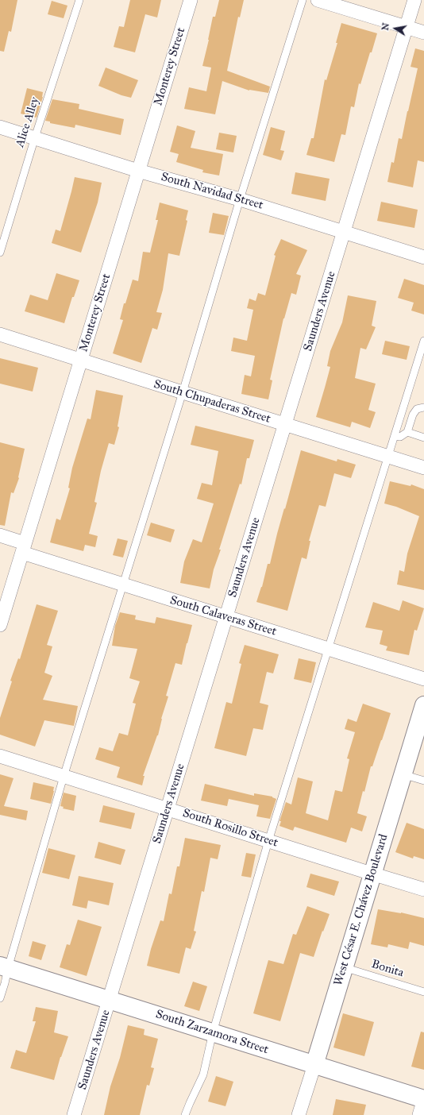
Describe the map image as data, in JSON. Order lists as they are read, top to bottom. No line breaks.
{"streets":{"main road":["West César E. Chávez Boulevard","South Zarzamora Street"],"street":["Monterey Street","South Navidad Street","Saunders Avenue","South Chupaderas Street","South Calaveras Street","South Rosillo Street"],"lane":["Alice Alley","Bonita"]},"crossings":[["Monterey Street","South Navidad Street"],["Monterey Street","South Chupaderas Street"],["Monterey Street","South Calaveras Street"],["Alice Alley","South Navidad Street"],["South Navidad Street","Saunders Avenue"],["Saunders Avenue","South Chupaderas Street"],["Saunders Avenue","South Calaveras Street"],["Saunders Avenue","South Rosillo Street"],["Saunders Avenue","South Zarzamora Street"],["South Rosillo Street","West César E. Chávez Boulevard"],["West César E. Chávez Boulevard","Bonita"],["West César E. Chávez Boulevard","South Zarzamora Street"]],"north":"left"}
